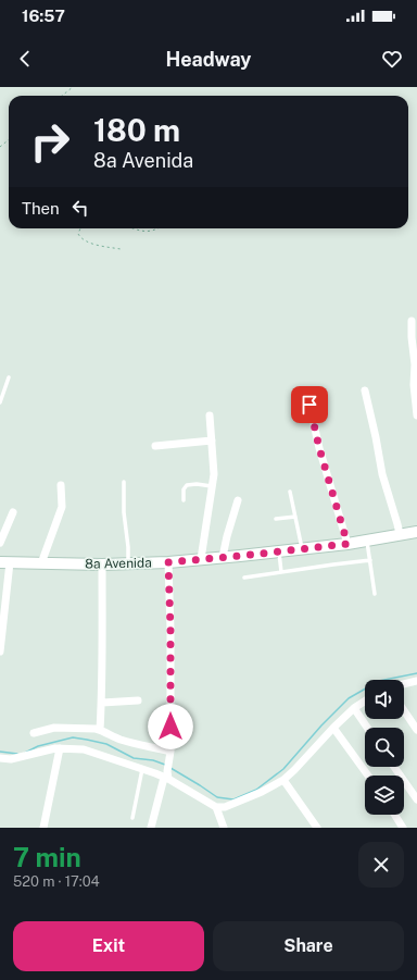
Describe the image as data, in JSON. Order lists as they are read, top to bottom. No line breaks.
{"streets":{"street":["8a Avenida"]},"page":{"status":"16:57","header":"Headway","turn":["180 m","8a Avenida"],"then":"Then","heading":["7 min","520 m · 17:04"],"buttons":["Exit","Share"]}}
